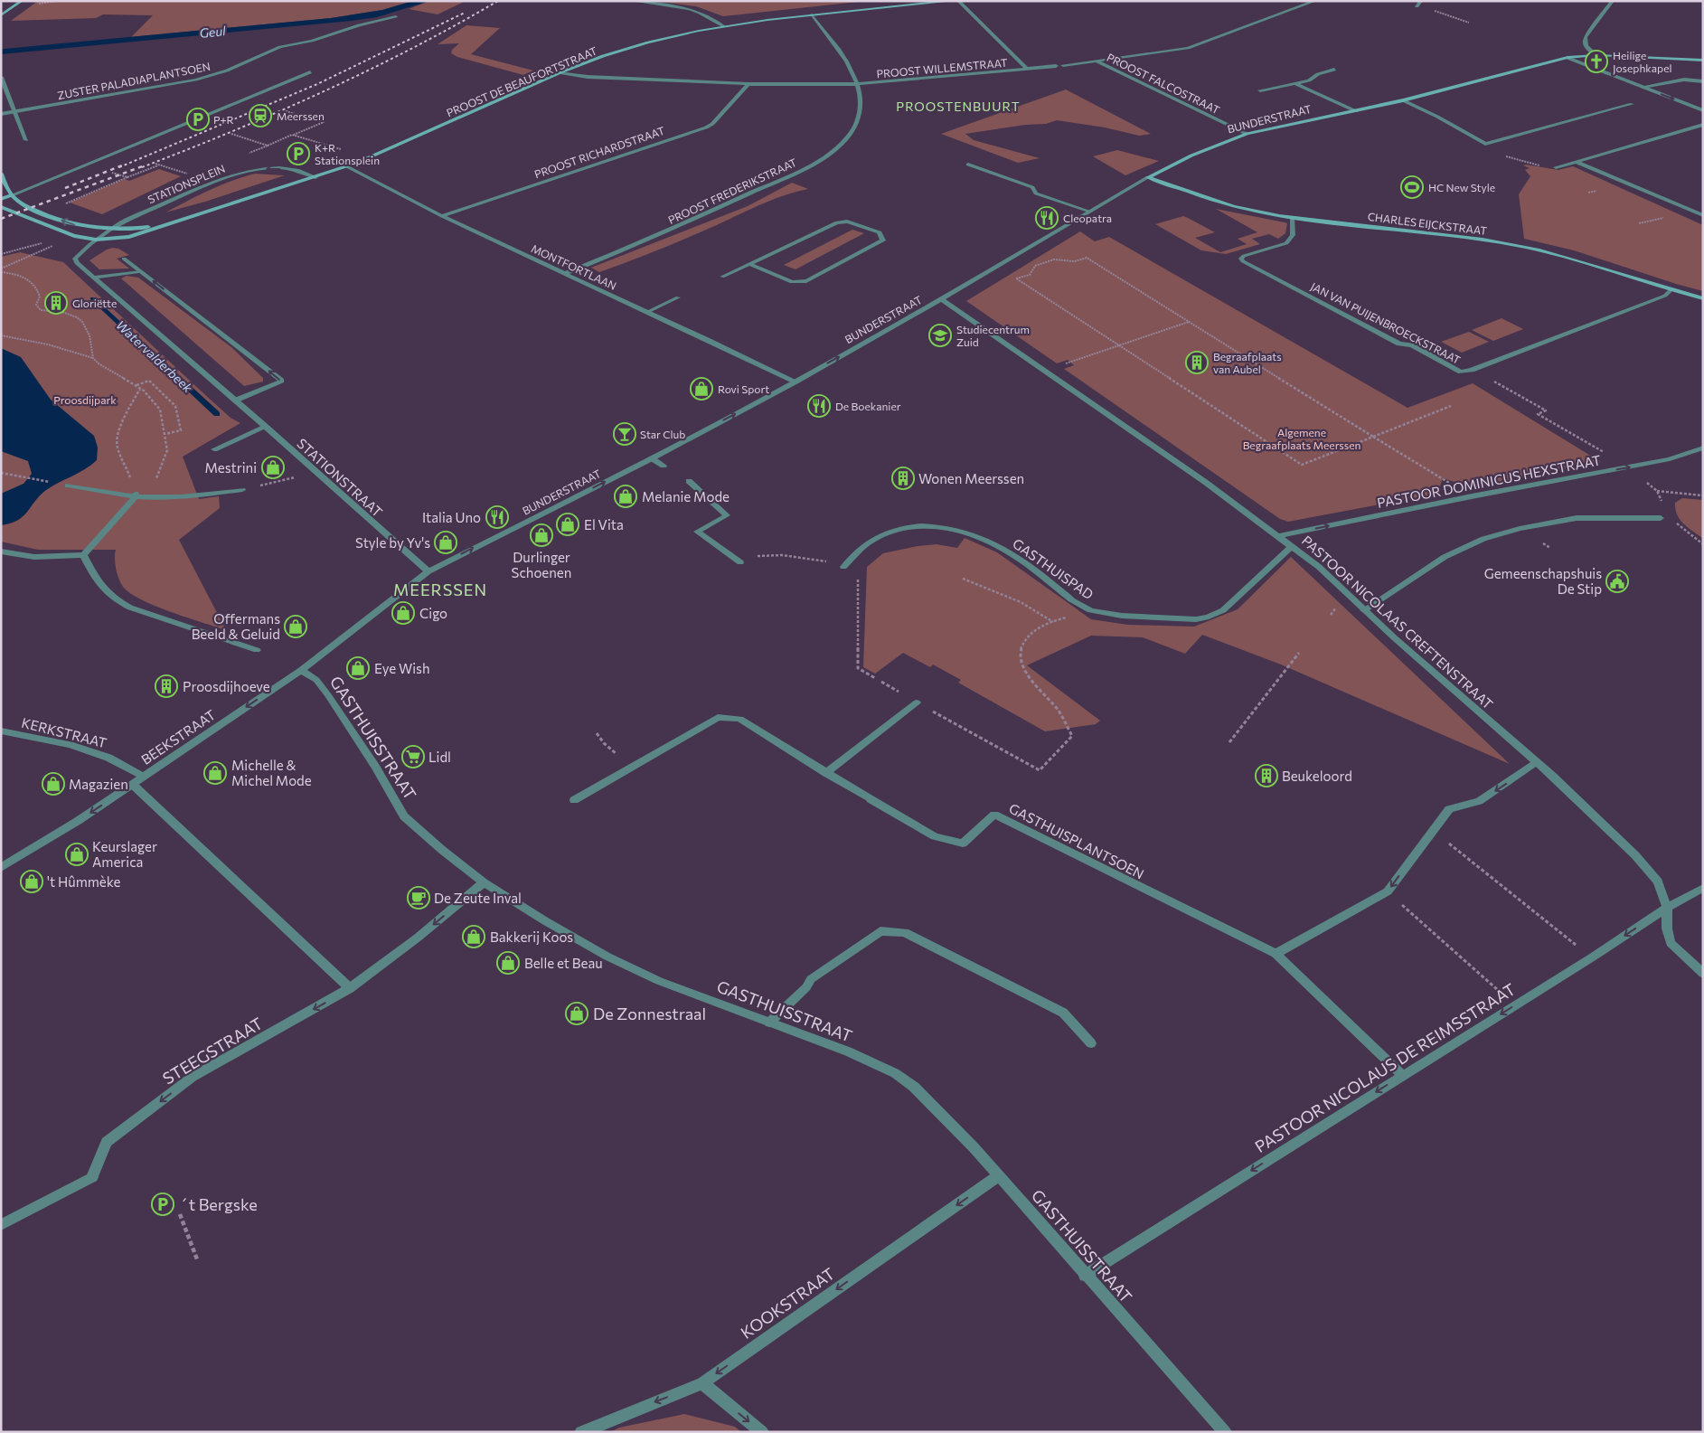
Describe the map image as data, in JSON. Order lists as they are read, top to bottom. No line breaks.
{"streets":{"street":["PROOST WILLEMSTRAAT","ZUSTER PALADIAPLANTSOEN","PROOST DE BEAUFORTSTRAAT","PROOST FALCOSTRAAT","BUNDERSTRAAT","PROOST RICHARDSTRAAT","STATIONSPLEIN","PROOST FREDERIKSTRAAT","CHARLES EIJCKSTRAAT","MONTFORTLAAN","JAN VAN PUIJENBROECKSTRAAT","STATIONSTRAAT","PASTOOR DOMINICUS HEXSTRAAT","GASTHUISPAD","PASTOOR NICOLAAS CREFTENSTRAAT","KERKSTRAAT","BEEKSTRAAT","GASTHUISSTRAAT","GASTHUISPLANTSOEN","STEEGSTRAAT","PASTOOR NICOLAUS DE REIMSSTRAAT","KOOKSTRAAT"]},"crossings":[["PROOST WILLEMSTRAAT","PROOST DE BEAUFORTSTRAAT"],["PROOST WILLEMSTRAAT","PROOST FALCOSTRAAT"],["PROOST WILLEMSTRAAT","PROOST RICHARDSTRAAT"],["PROOST WILLEMSTRAAT","PROOST FREDERIKSTRAAT"],["PROOST DE BEAUFORTSTRAAT","PROOST FREDERIKSTRAAT"],["PROOST DE BEAUFORTSTRAAT","MONTFORTLAAN"],["PROOST FALCOSTRAAT","BUNDERSTRAAT"],["BUNDERSTRAAT","CHARLES EIJCKSTRAAT"],["BUNDERSTRAAT","MONTFORTLAAN"],["BUNDERSTRAAT","STATIONSTRAAT"],["BUNDERSTRAAT","PASTOOR NICOLAAS CREFTENSTRAAT"],["BUNDERSTRAAT","BEEKSTRAAT"],["PROOST RICHARDSTRAAT","MONTFORTLAAN"],["STATIONSPLEIN","STATIONSTRAAT"],["PROOST FREDERIKSTRAAT","MONTFORTLAAN"],["CHARLES EIJCKSTRAAT","JAN VAN PUIJENBROECKSTRAAT"],["STATIONSTRAAT","BEEKSTRAAT"],["PASTOOR DOMINICUS HEXSTRAAT","PASTOOR NICOLAAS CREFTENSTRAAT"],["GASTHUISPAD","PASTOOR NICOLAAS CREFTENSTRAAT"],["PASTOOR NICOLAAS CREFTENSTRAAT","PASTOOR NICOLAUS DE REIMSSTRAAT"],["KERKSTRAAT","BEEKSTRAAT"],["BEEKSTRAAT","GASTHUISSTRAAT"],["GASTHUISSTRAAT","STEEGSTRAAT"],["GASTHUISSTRAAT","PASTOOR NICOLAUS DE REIMSSTRAAT"],["GASTHUISSTRAAT","KOOKSTRAAT"],["GASTHUISPLANTSOEN","PASTOOR NICOLAUS DE REIMSSTRAAT"]],"one_way":["BUNDERSTRAAT","BEEKSTRAAT","STEEGSTRAAT","PASTOOR NICOLAUS DE REIMSSTRAAT","KOOKSTRAAT"],"districts":["PROOSTENBUURT","MEERSSEN"],"water":["Geul","Watervalderbeek"],"parks":["Proosdijpark","Algemene Begraafplaats Meerssen"],"places":{"church":["Heilige Josephkapel"],"station":["Meerssen"],"parking":["P+R","K+R Stationsplein","´t Bergske"],"sports":["HC New Style"],"restaurant":["Cleopatra","De Boekanier","Italia Uno"],"building":["Gloriëtte","Begraafplaats van Aubel","Wonen Meerssen","Proosdijhoeve","Beukeloord"],"school or university":["Studiecentrum Zuid"],"shop":["Rovi Sport","Mestrini","Melanie Mode","El Vita","Durlinger Schoenen","Style by Yv's","Cigo","Offermans Beeld & Geluid","Eye Wish","Michelle & Michel Mode","Magazien","Keurslager America","'t Hûmmèke","Bakkerij Koos","Belle et Beau","De Zonnestraal"],"bar":["Star Club"],"public building":["Gemeenschapshuis De Stip"],"supermarket":["Lidl"],"cafe":["De Zeute Inval"]}}
